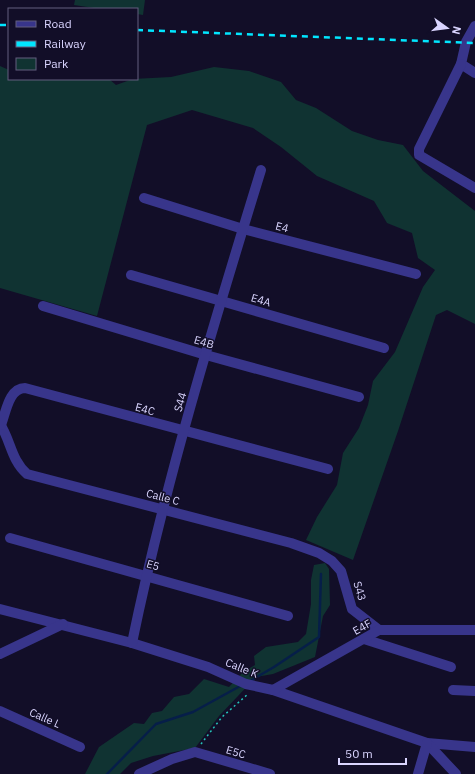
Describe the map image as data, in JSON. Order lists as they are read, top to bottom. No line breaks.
{"streets":{"street":["E4","E4A","E4B","S44","E4C","Calle C","E5","S43","E4F","Calle K","Calle L","E5C"]},"crossings":[["E4","S44"],["E4A","S44"],["E4B","S44"],["S44","E4C"],["S44","Calle C"],["S44","E5"],["S44","Calle K"],["E4C","Calle C"],["Calle C","S43"],["S43","E4F"],["E4F","Calle K"]],"legend":["Road","Railway","Park"],"scale_bar":"50 m","north":"right"}
